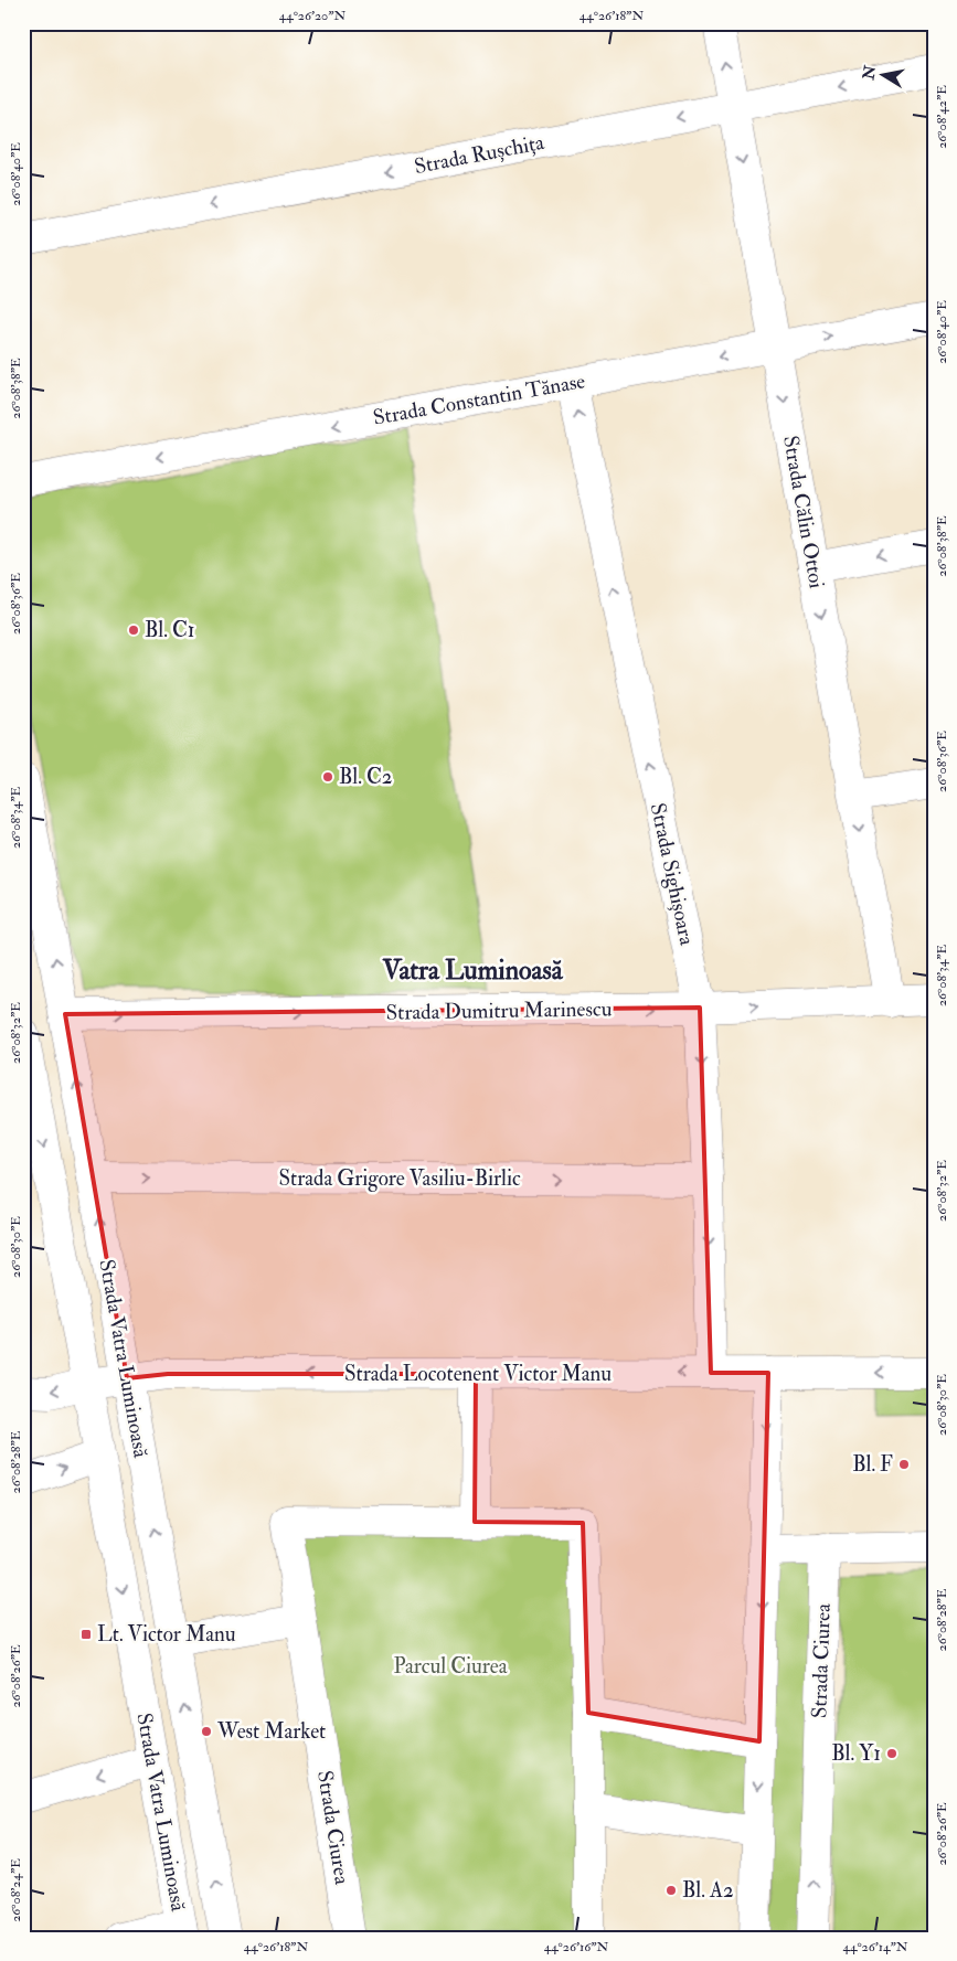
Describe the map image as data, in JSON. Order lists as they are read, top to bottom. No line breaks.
{"streets":{"street":["Strada Rușchița","Strada Constantin Tănase","Strada Călin Ottoi","Strada Sighișoara","Strada Dumitru Marinescu","Strada Grigore Vasiliu-Birlic","Strada Vatra Luminoasă","Strada Locotenent Victor Manu","Strada Ciurea"]},"crossings":[["Strada Rușchița","Strada Călin Ottoi"],["Strada Constantin Tănase","Strada Călin Ottoi"],["Strada Constantin Tănase","Strada Sighișoara"],["Strada Călin Ottoi","Strada Dumitru Marinescu"],["Strada Sighișoara","Strada Dumitru Marinescu"],["Strada Sighișoara","Strada Grigore Vasiliu-Birlic"],["Strada Sighișoara","Strada Locotenent Victor Manu"],["Strada Dumitru Marinescu","Strada Vatra Luminoasă"],["Strada Grigore Vasiliu-Birlic","Strada Vatra Luminoasă"],["Strada Vatra Luminoasă","Strada Locotenent Victor Manu"]],"one_way":["Strada Rușchița","Strada Călin Ottoi","Strada Dumitru Marinescu","Strada Grigore Vasiliu-Birlic"],"districts":["Vatra Luminoasă"],"parks":["Parcul Ciurea"],"places":{"other":["Bl. C1","Bl. C2","Bl. F","West Market","Bl. Y1","Bl. A2"],"transit":["Lt. Victor Manu"]},"north":"left","coordinates":["44°26'20\"N","44°26'18\"N","26°08'42\"E","26°08'40\"E","26°08'38\"E","26°08'36\"E","26°08'34\"E","26°08'32\"E","26°08'30\"E","26°08'28\"E","26°08'26\"E","26°08'24\"E","44°26'16\"N","44°26'14\"N"]}
